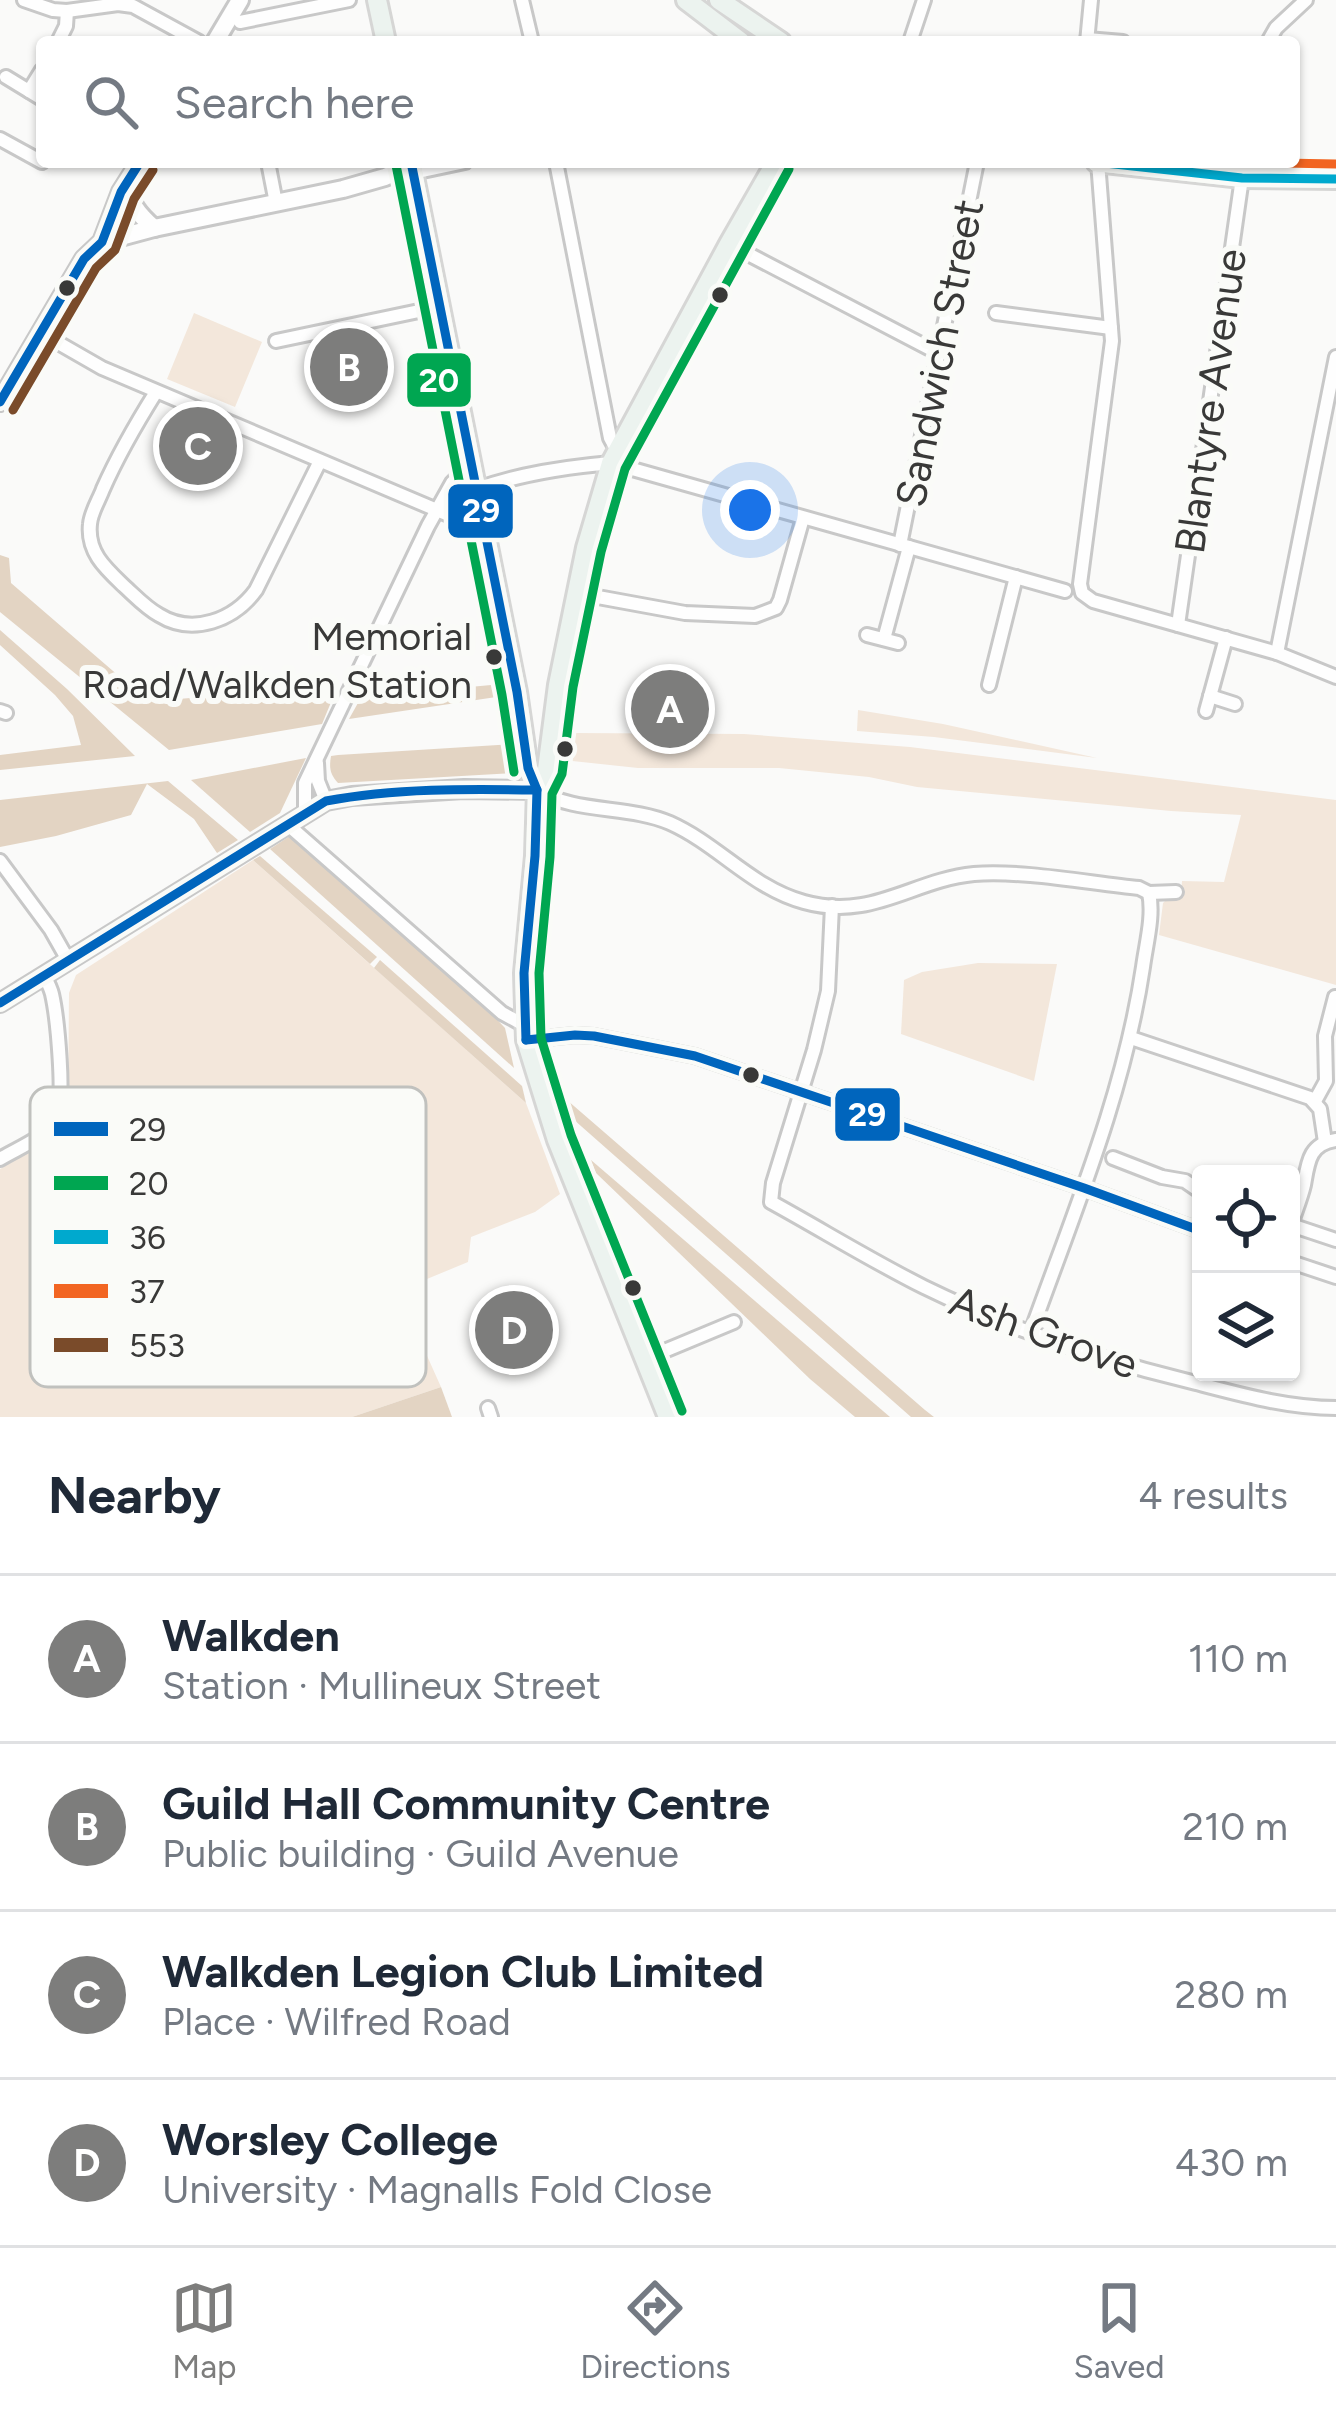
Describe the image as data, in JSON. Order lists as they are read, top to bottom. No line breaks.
{"streets":{"street":["Sandwich Street","Blantyre Avenue","Ash Grove"]},"places":["Memorial Road/Walkden Station"],"lines":["transit line 37","transit line 29","transit line 20","transit line 36","transit line 553"],"legend":["29","20","36","37","553"],"page":{"search":"Search here","pins":["B","C","A","D"],"heading":["Nearby","4 results"],"list":[{"mark":"A","name":"Walkden","note":"Station · Mullineux Street","value":"110 m"},{"mark":"B","name":"Guild Hall Community Centre","note":"Public building · Guild Avenue","value":"210 m"},{"mark":"C","name":"Walkden Legion Club Limited","note":"Place · Wilfred Road","value":"280 m"},{"mark":"D","name":"Worsley College","note":"University · Magnalls Fold Close","value":"430 m"}],"nav":["Map","Directions","Saved"]}}
